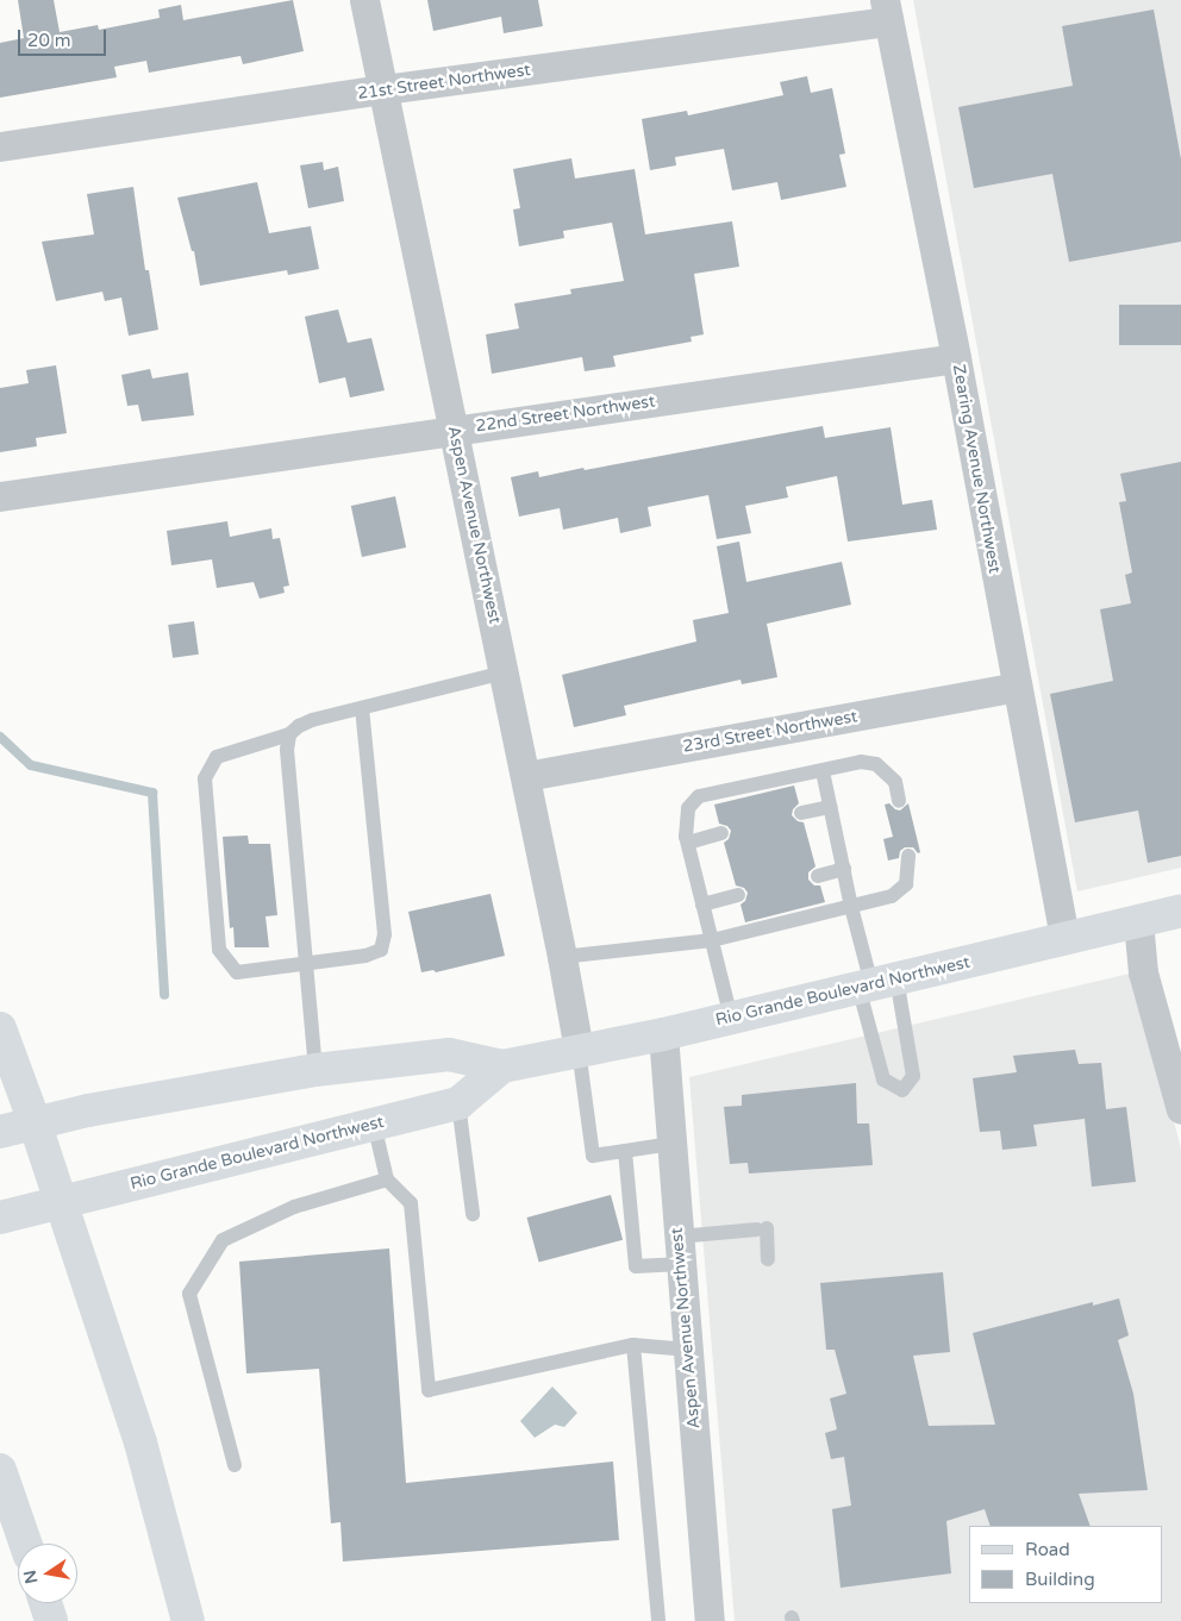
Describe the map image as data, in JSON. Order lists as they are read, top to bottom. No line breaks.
{"streets":{"main road":["Rio Grande Boulevard Northwest"],"street":["21st Street Northwest","22nd Street Northwest","Zearing Avenue Northwest","Aspen Avenue Northwest","23rd Street Northwest"]},"crossings":[["21st Street Northwest","Zearing Avenue Northwest"],["21st Street Northwest","Aspen Avenue Northwest"],["22nd Street Northwest","Zearing Avenue Northwest"],["22nd Street Northwest","Aspen Avenue Northwest"],["Zearing Avenue Northwest","23rd Street Northwest"],["Zearing Avenue Northwest","Rio Grande Boulevard Northwest"],["Aspen Avenue Northwest","23rd Street Northwest"],["Aspen Avenue Northwest","Rio Grande Boulevard Northwest"]],"legend":["Road","Building"],"scale_bar":"20 m","north":"left"}
